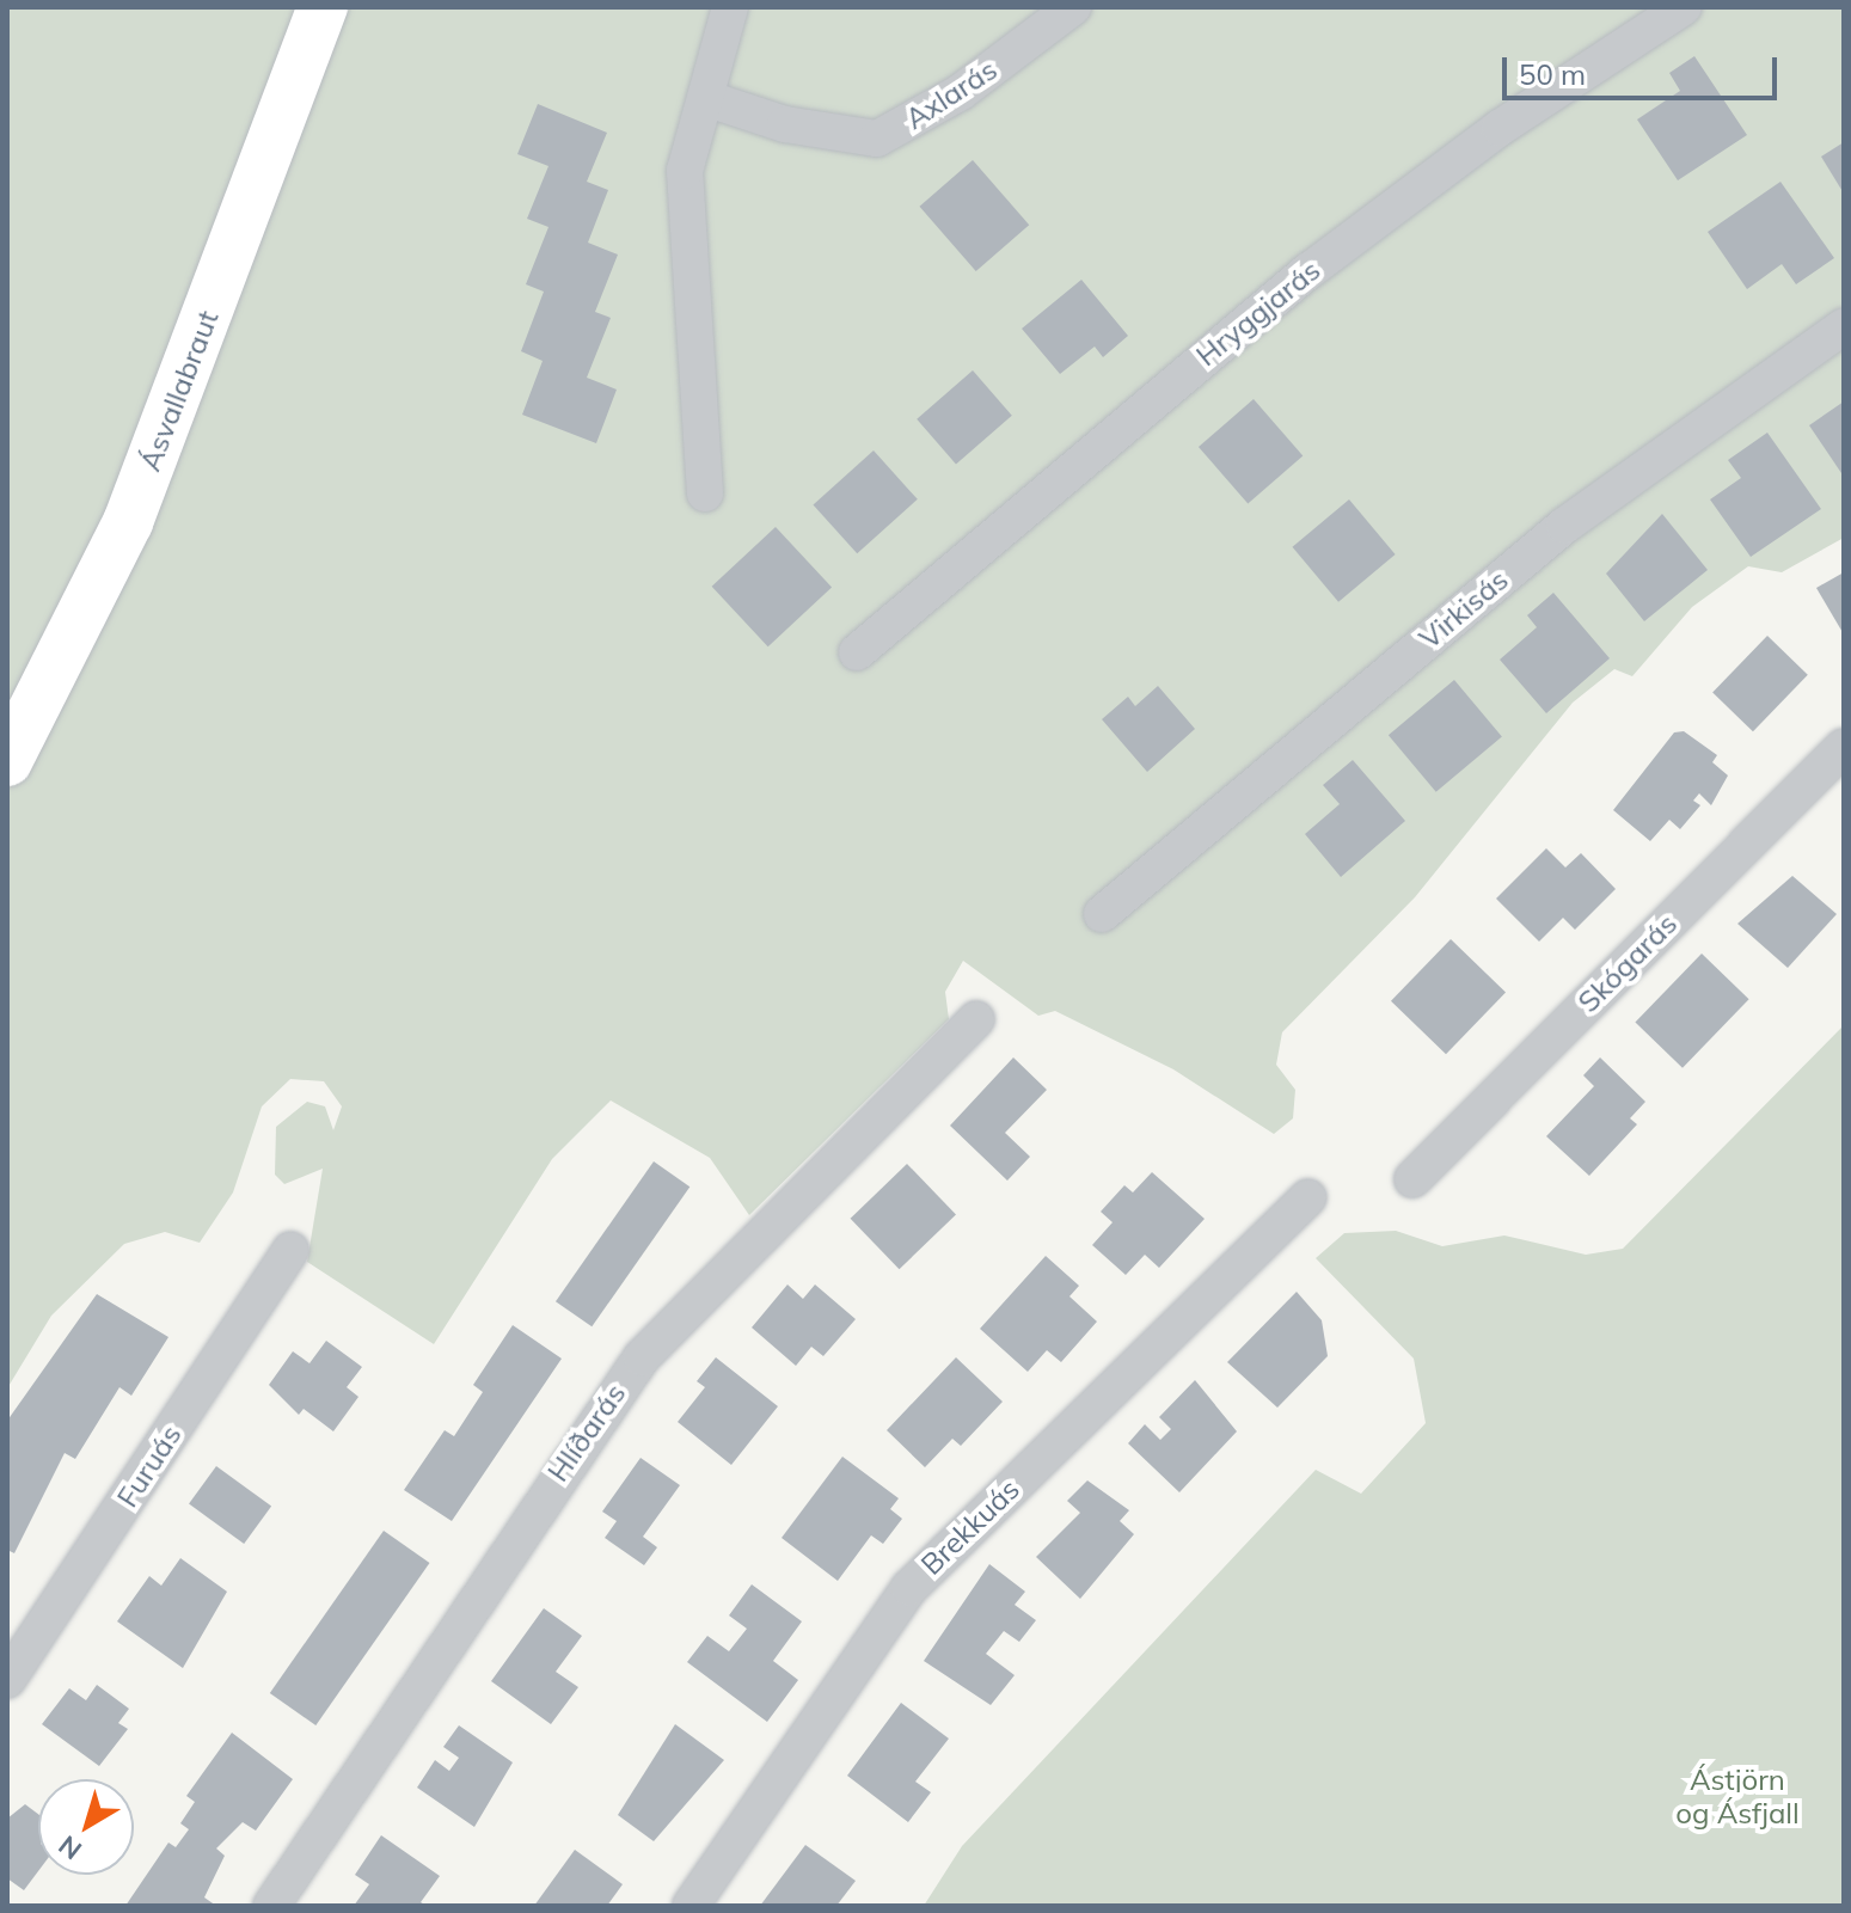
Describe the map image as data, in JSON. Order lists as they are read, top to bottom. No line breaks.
{"streets":{"main road":["Ásvallabraut"],"street":["Axlarás","Hryggjarás","Virkisás","Skógarás","Hlíðarás","Furuás","Brekkuás"]},"parks":["Ástjörn og Ásfjall"],"scale_bar":"50 m","north":"bottom left"}
